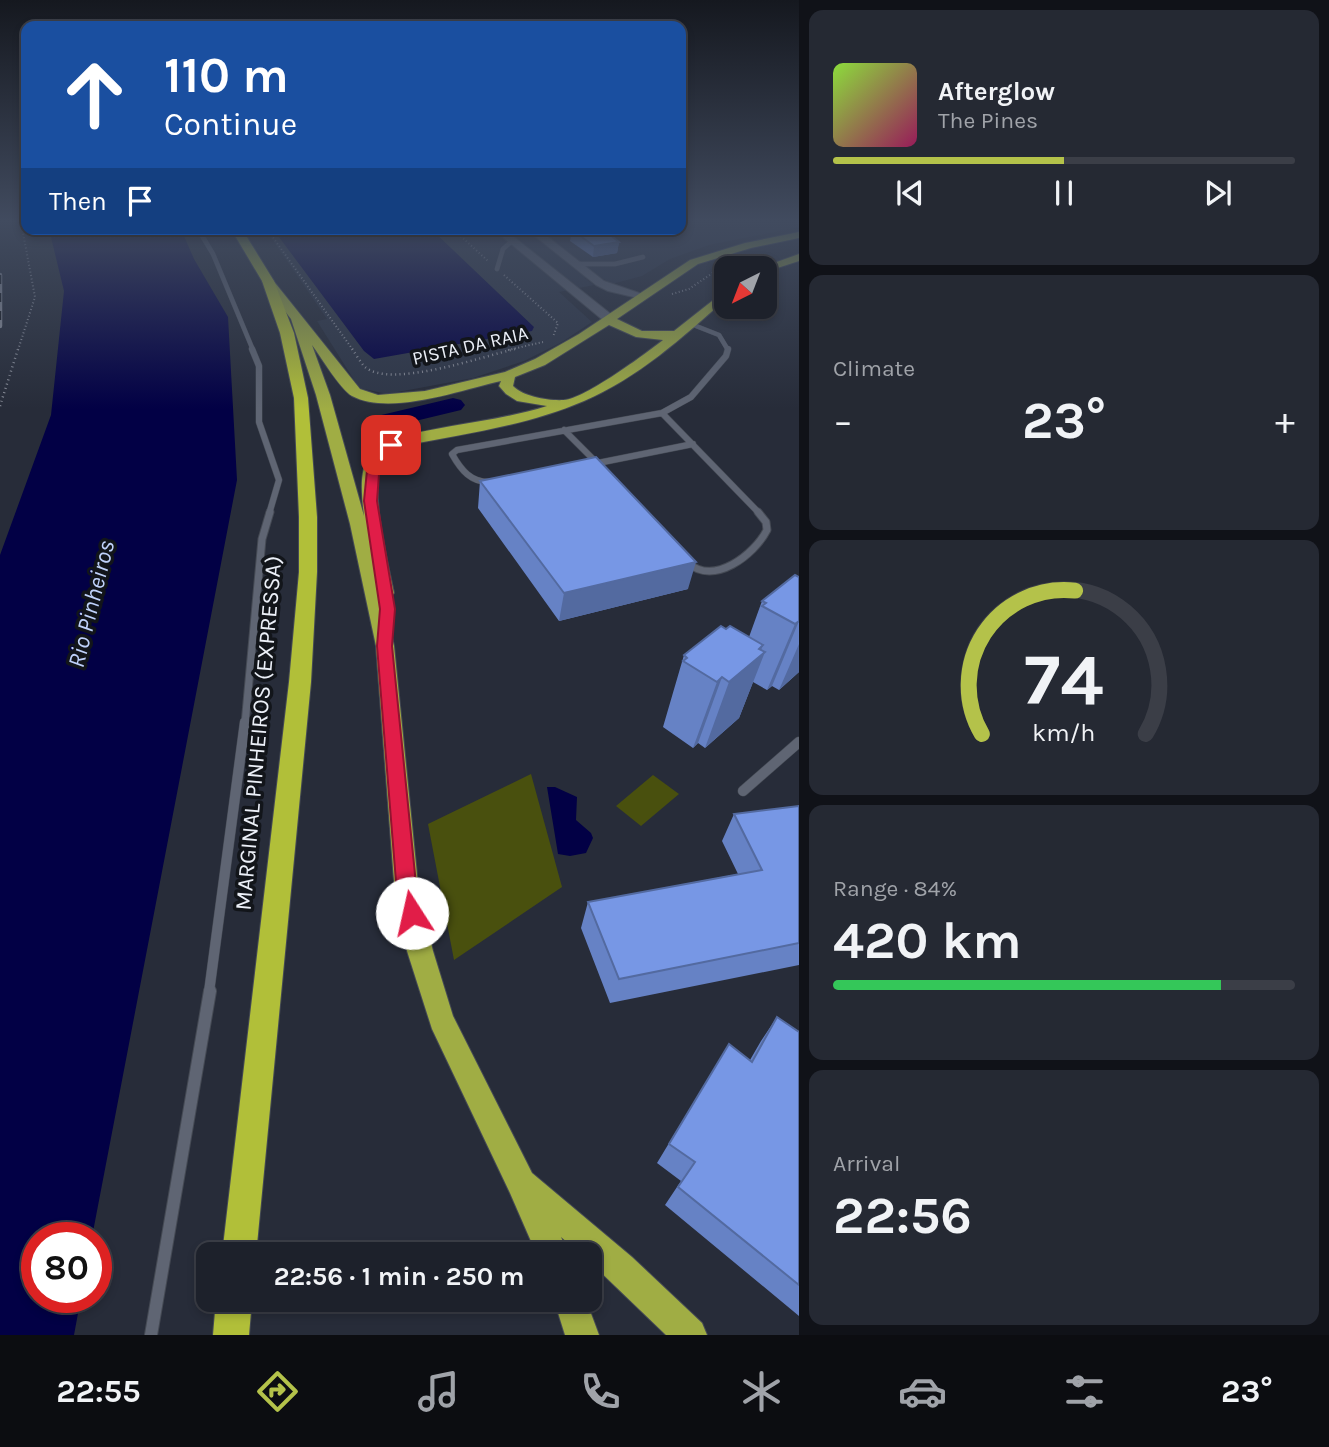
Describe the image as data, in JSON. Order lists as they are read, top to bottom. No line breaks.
{"streets":{"highway":["MARGINAL PINHEIROS (EXPRESSA)"],"path":["PISTA DA RAIA"]},"water":["Rio Pinheiros"],"north":"bottom left","page":{"turn":["110 m","Continue"],"song":["Afterglow","The Pines"],"then":"Then","tile":["Climate",["Range · 84%","420 km"],["Arrival","22:56"]],"heat":["−","23°","+"],"limit":"80","trip":"22:56 · 1 min · 250 m","tabs":["22:55","23°"],"gauge":["74","km/h"]}}
